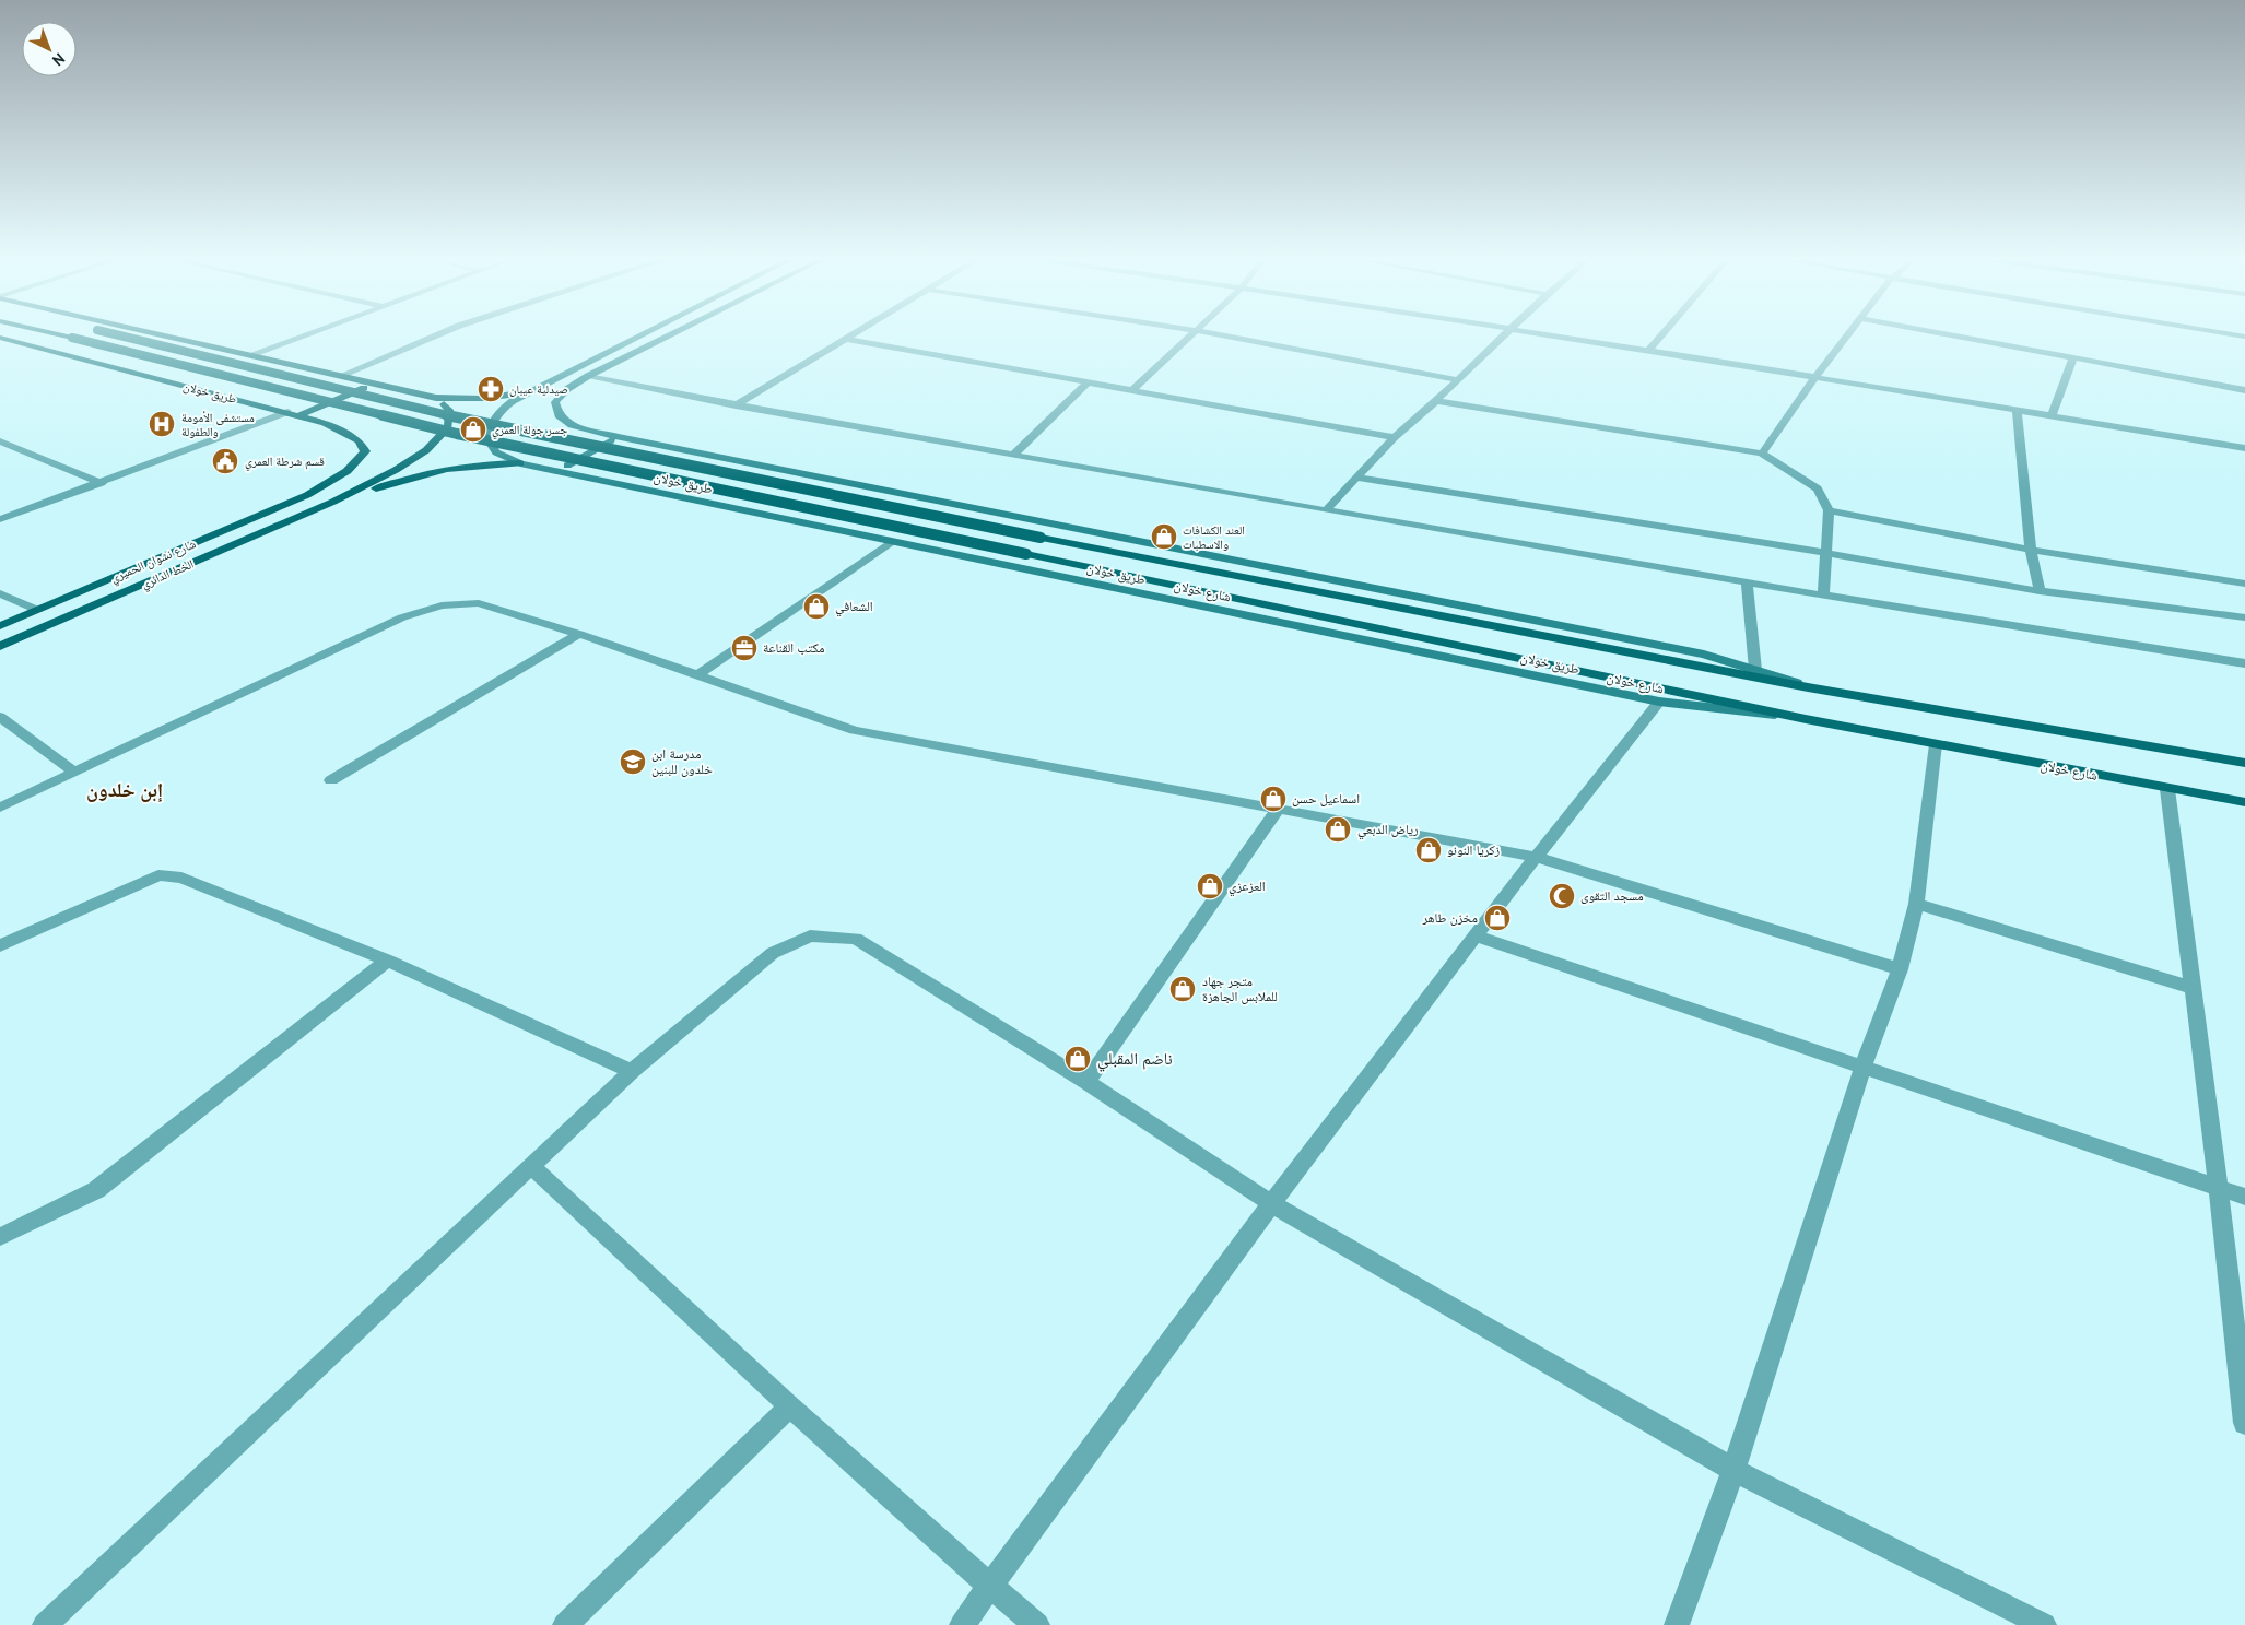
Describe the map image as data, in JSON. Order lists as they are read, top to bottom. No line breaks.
{"streets":{"main road":["طريق خولان","شارع نشوان الحميري","الخط الدائري","شارع خولان"]},"crossings":[["طريق خولان","شارع نشوان الحميري"],["طريق خولان","شارع خولان"]],"districts":["إبن خلدون"],"places":{"pharmacy":["صيدلية عيبان"],"hospital":["مستشفى الأمومة والطفولة"],"shop":["جسر جولة العمري","العند الكشافات والاسطبات","الشعافي","اسماعيل حسن","رياض الدبعي","زكريا النونو","العزعزي","مخزن طاهر","متجر جهاد للملابس الجاهزة","ناضم المقبلي"],"public building":["قسم شرطة العمري"],"office":["مكتب القناعة"],"school or university":["مدرسة ابن خلدون للبنين"],"mosque":["مسجد التقوى"]},"north":"bottom right"}
